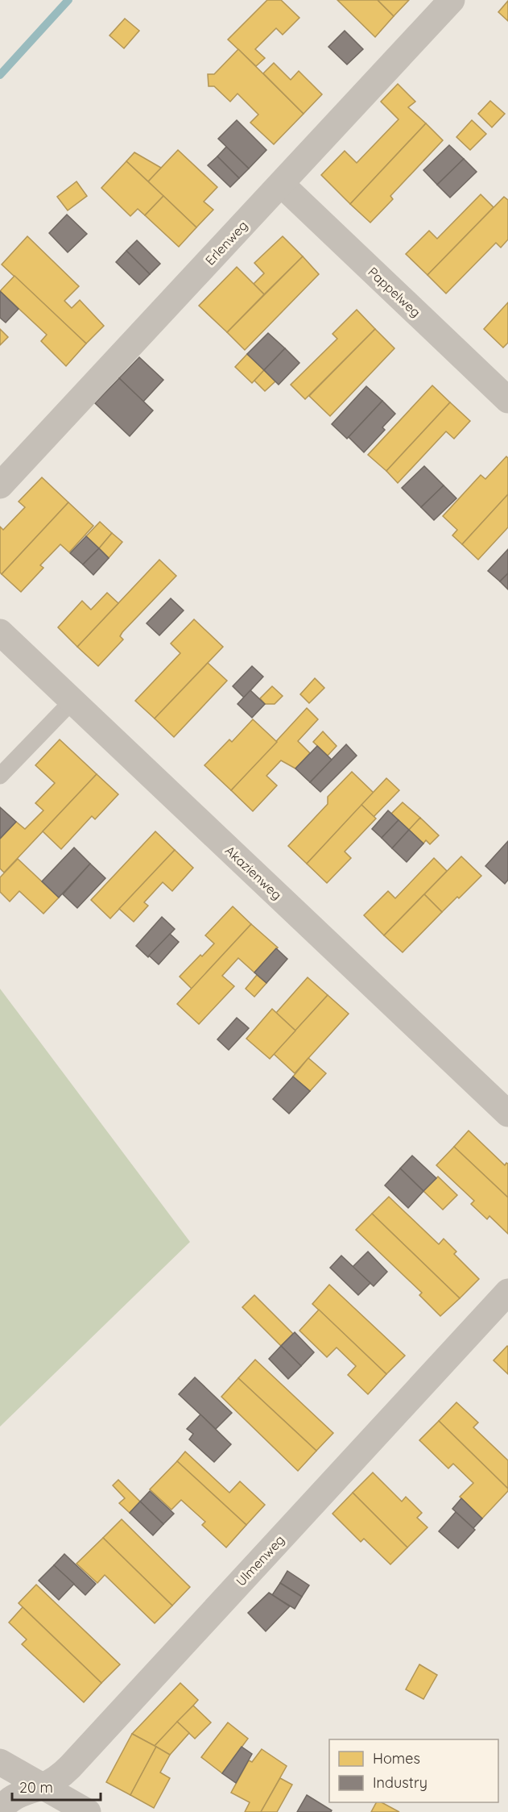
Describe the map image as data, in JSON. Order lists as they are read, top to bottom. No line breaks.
{"streets":{"street":["Erlenweg","Pappelweg","Akazienweg","Ulmenweg"]},"crossings":[["Erlenweg","Pappelweg"]],"legend":["Homes","Industry"],"scale_bar":"20 m"}
